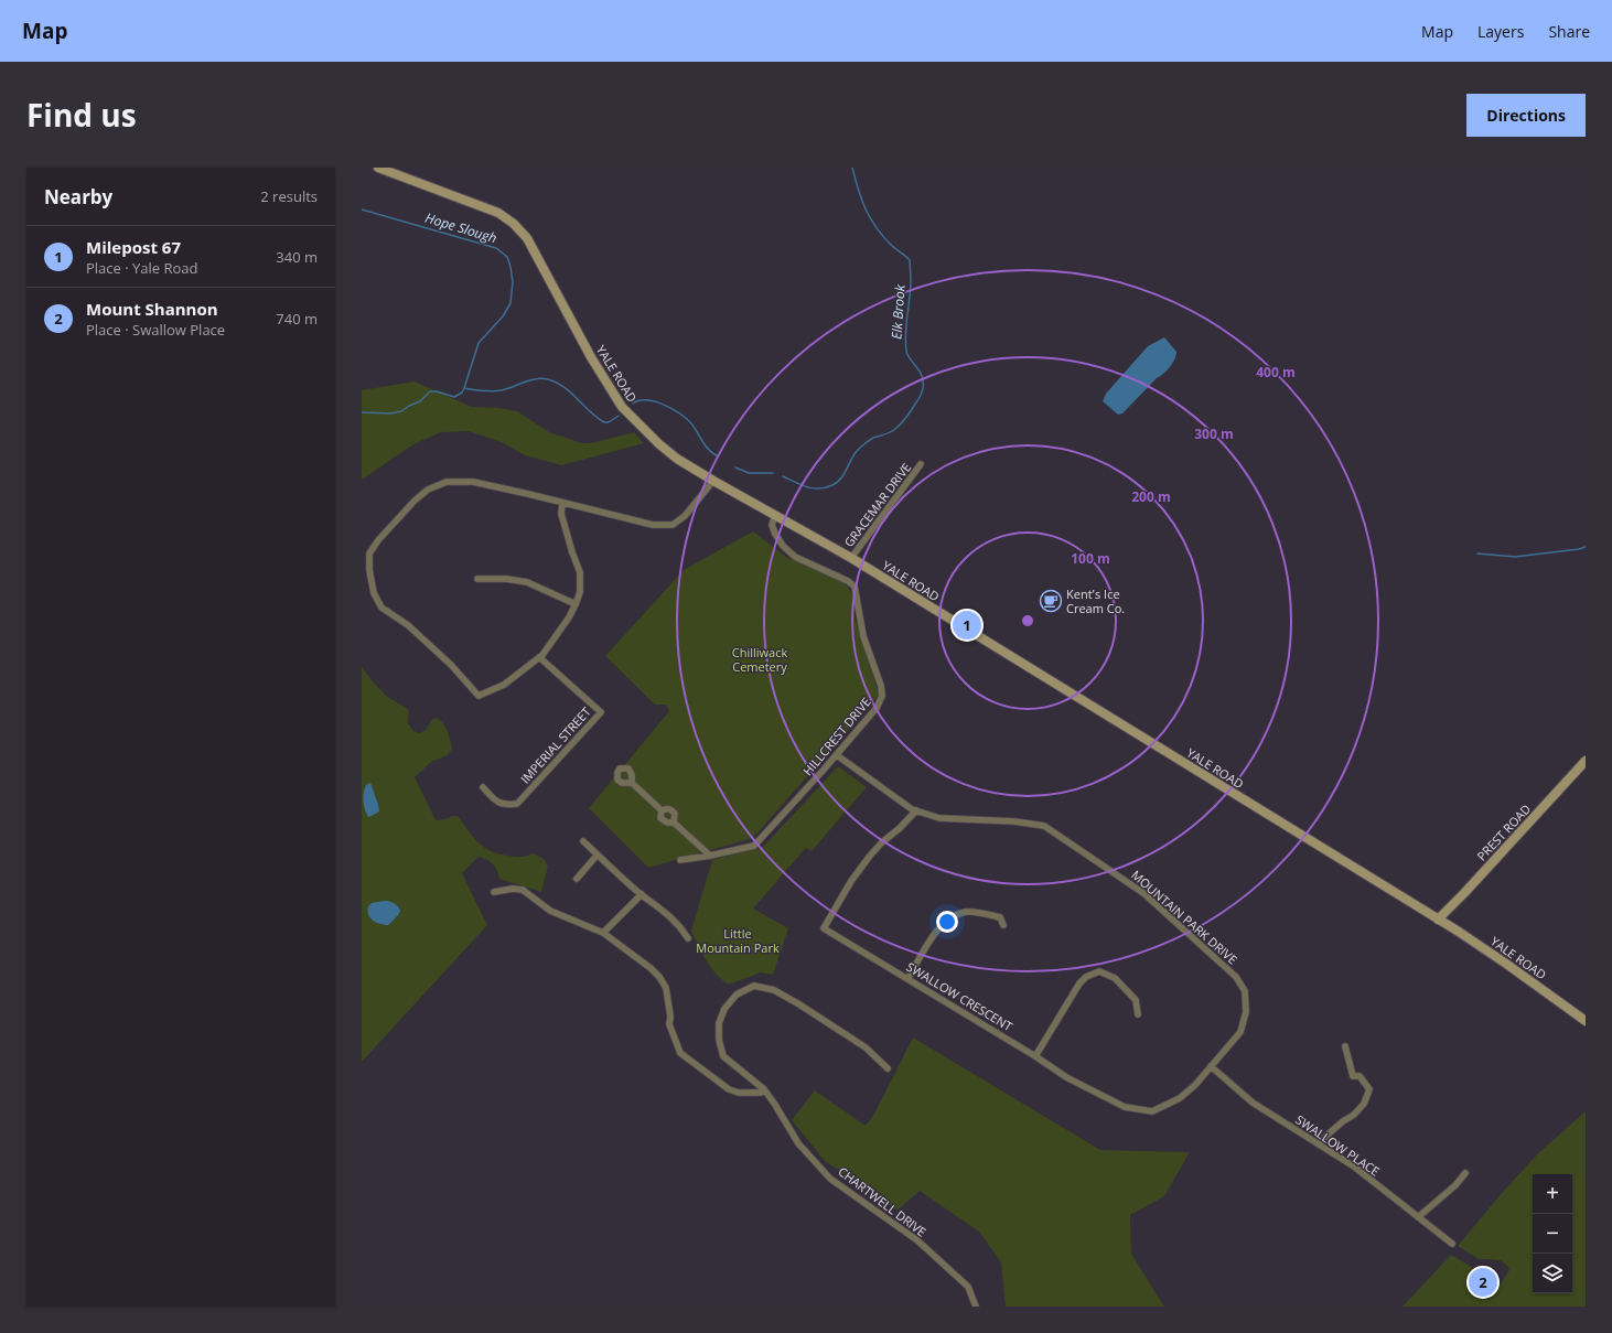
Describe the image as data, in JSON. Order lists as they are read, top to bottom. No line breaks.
{"streets":{"main road":["YALE ROAD","PREST ROAD"],"street":["GRACEMAR DRIVE","HILLCREST DRIVE","IMPERIAL STREET","MOUNTAIN PARK DRIVE","SWALLOW CRESCENT","SWALLOW PLACE","CHARTWELL DRIVE"]},"crossings":[["YALE ROAD","GRACEMAR DRIVE"],["YALE ROAD","HILLCREST DRIVE"],["YALE ROAD","PREST ROAD"],["HILLCREST DRIVE","MOUNTAIN PARK DRIVE"],["MOUNTAIN PARK DRIVE","SWALLOW CRESCENT"],["MOUNTAIN PARK DRIVE","SWALLOW PLACE"],["SWALLOW CRESCENT","SWALLOW PLACE"]],"water":["Hope Slough","Elk Brook"],"parks":["Chilliwack Cemetery","Little Mountain Park"],"places":{"cafe":["Kent's Ice Cream Co."]},"page":{"header":"Map","nav":["Map","Layers","Share"],"title":"Find us","buttons":"Directions","heading":["Nearby","2 results"],"list":[{"mark":"1","name":"Milepost 67","note":"Place · Yale Road","value":"340 m"},{"mark":"2","name":"Mount Shannon","note":"Place · Swallow Place","value":"740 m"}],"pins":["1","2"],"map_buttons":["+","−"]},"rings":["400 m","300 m","200 m","100 m"]}
